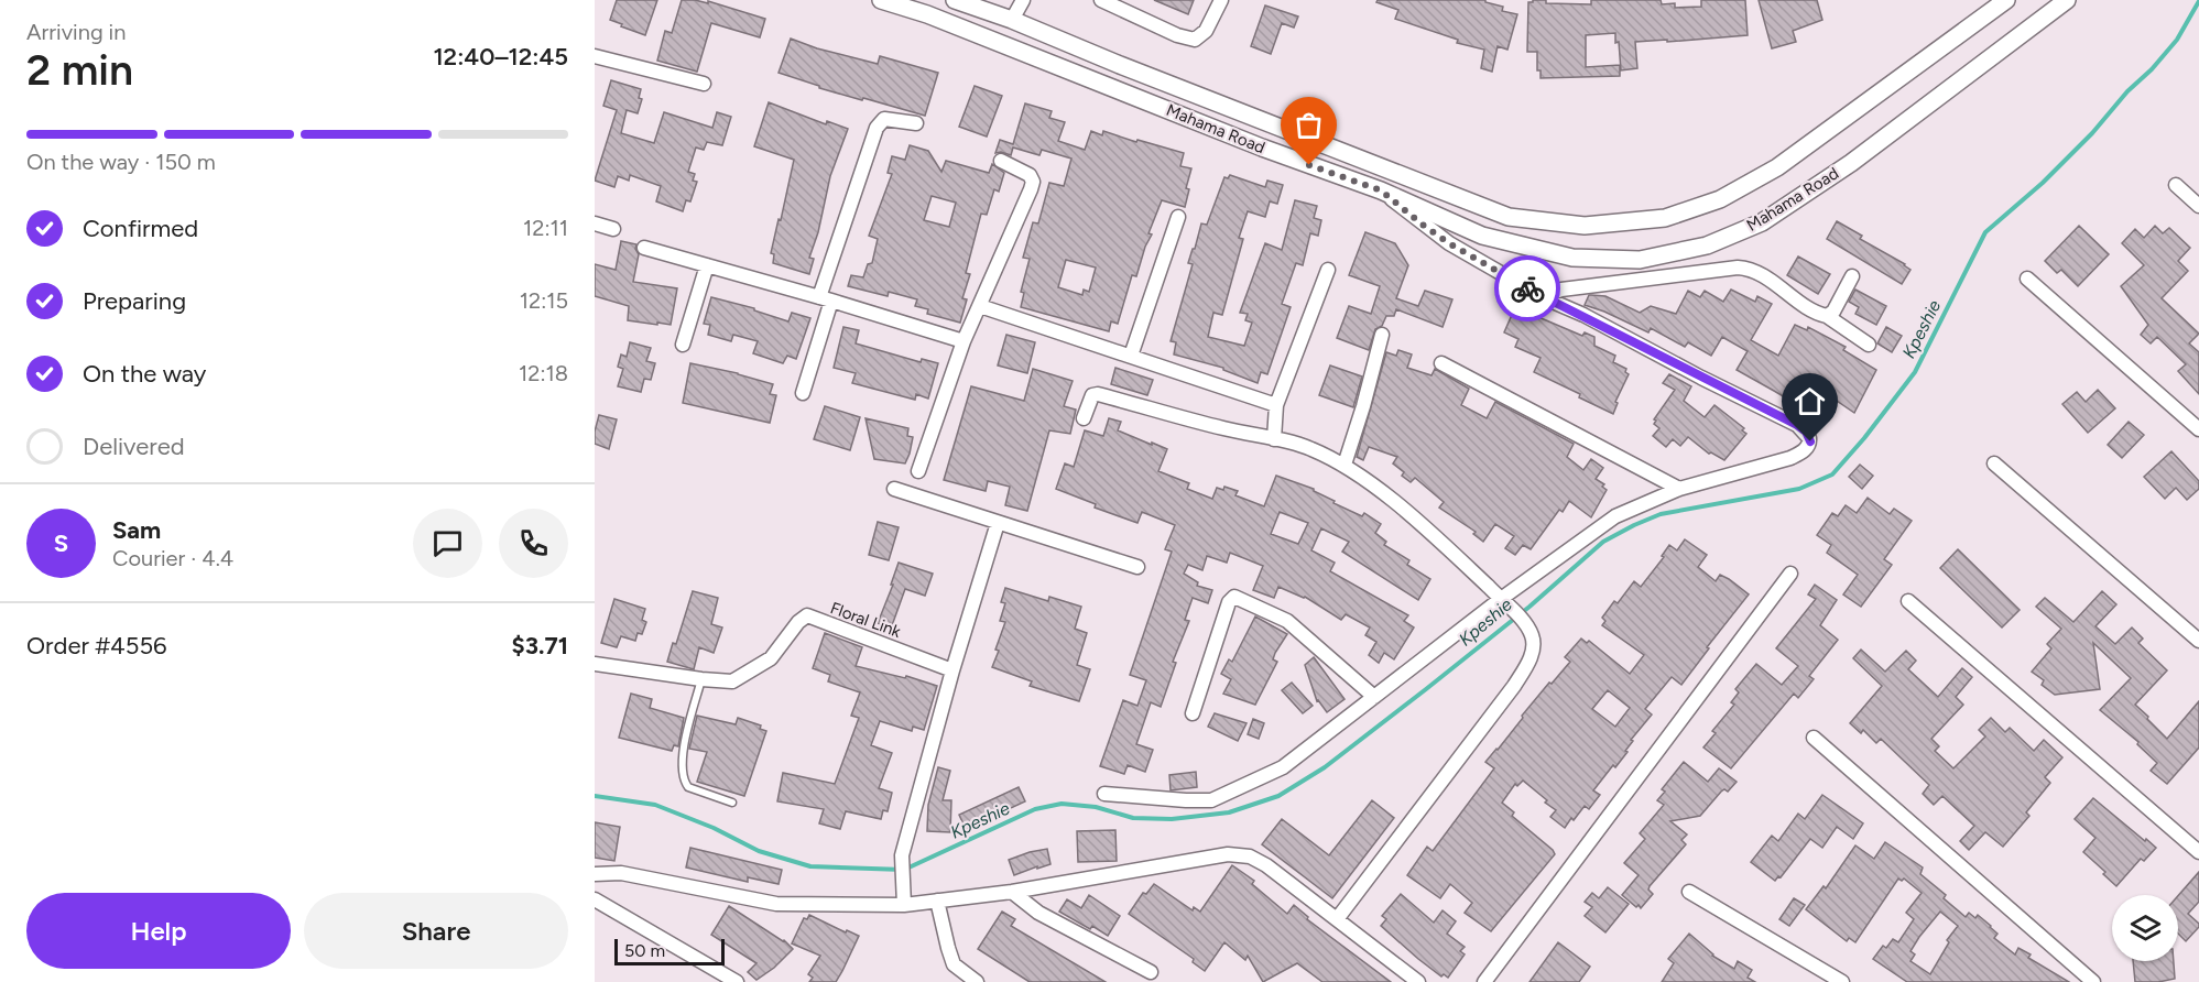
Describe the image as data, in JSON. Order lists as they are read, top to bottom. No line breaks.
{"streets":{"street":["Mahama Road","Floral Link"]},"water":["Kpeshie"],"scale_bar":"50 m","page":{"heading":["2 min","Arriving in","12:40–12:45"],"panel":["Sam","Courier · 4.4","Order #4556","$3.71"],"bar":"On the way · 150 m","list":[["Confirmed","12:11"],["Preparing","12:15"],["On the way","12:18"],"Delivered"],"round":"S","buttons":["Help","Share"],"scale":"50 m"}}
